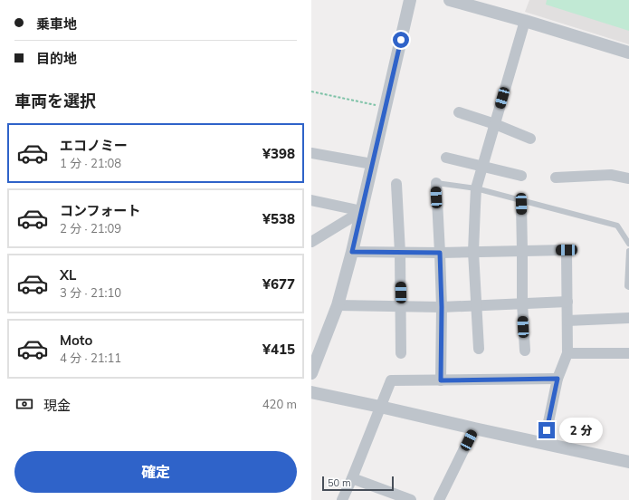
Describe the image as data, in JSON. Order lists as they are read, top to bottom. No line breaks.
{"scale_bar":"50 m","page":{"banner":["乗車地","目的地"],"heading":"車両を選択","list":[{"name":"エコノミー","note":"1 分 · 21:08","value":"¥398"},{"name":"コンフォート","note":"2 分 · 21:09","value":"¥538"},{"name":"XL","note":"3 分 · 21:10","value":"¥677"},{"name":"Moto","note":"4 分 · 21:11","value":"¥415"}],"pay":["現金","420 m"],"bubble":"2 分","buttons":"確定","scale":"50 m"}}
